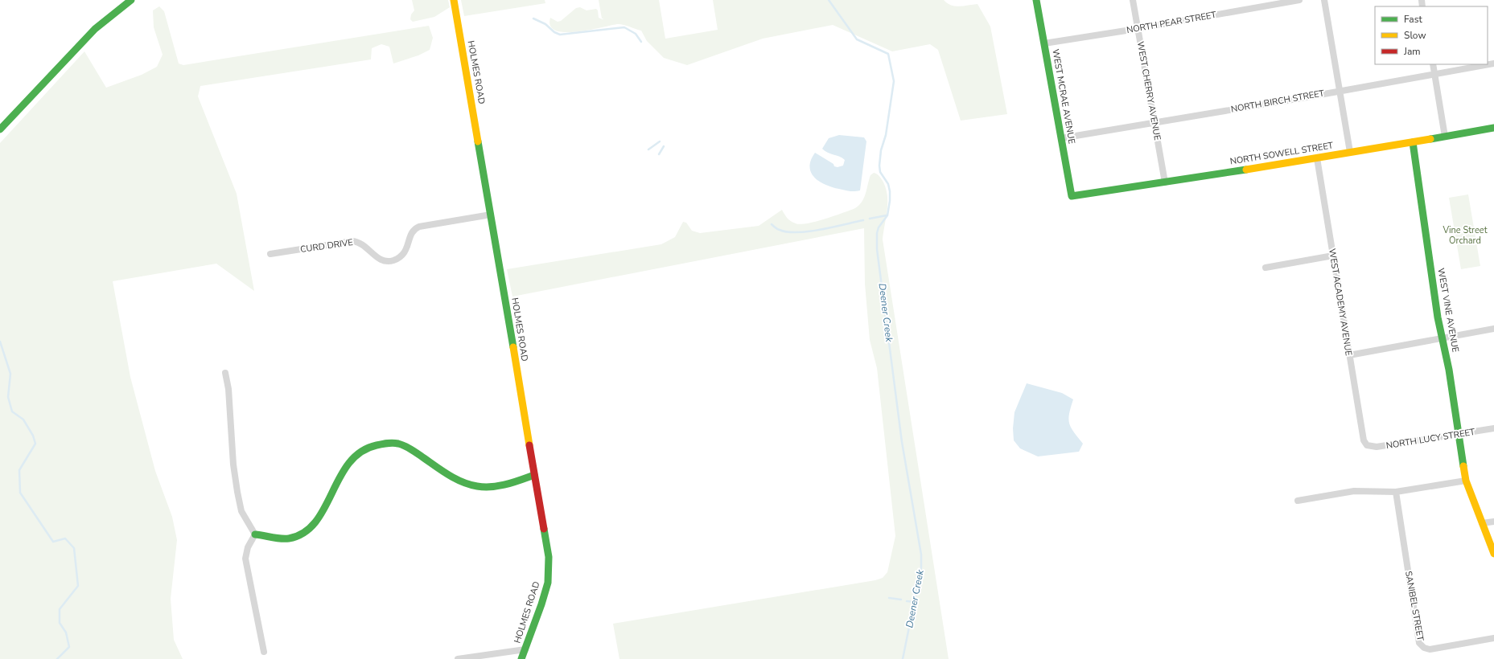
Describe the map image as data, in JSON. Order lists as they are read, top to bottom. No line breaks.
{"streets":{"street":["NORTH PEAR STREET","HOLMES ROAD","WEST CHERRY AVENUE","WEST MCRAE AVENUE","NORTH BIRCH STREET","NORTH SOWELL STREET","CURD DRIVE","WEST ACADEMY AVENUE","WEST VINE AVENUE","NORTH LUCY STREET","SANIBEL STREET"]},"crossings":[["NORTH PEAR STREET","WEST CHERRY AVENUE"],["NORTH PEAR STREET","WEST MCRAE AVENUE"],["HOLMES ROAD","CURD DRIVE"],["WEST CHERRY AVENUE","NORTH BIRCH STREET"],["WEST CHERRY AVENUE","NORTH SOWELL STREET"],["WEST MCRAE AVENUE","NORTH BIRCH STREET"],["WEST MCRAE AVENUE","NORTH SOWELL STREET"],["NORTH SOWELL STREET","WEST ACADEMY AVENUE"],["NORTH SOWELL STREET","WEST VINE AVENUE"],["WEST ACADEMY AVENUE","NORTH LUCY STREET"],["WEST VINE AVENUE","NORTH LUCY STREET"]],"water":["Deener Creek"],"parks":["Vine Street Orchard"],"legend":["Fast","Slow","Jam"]}
